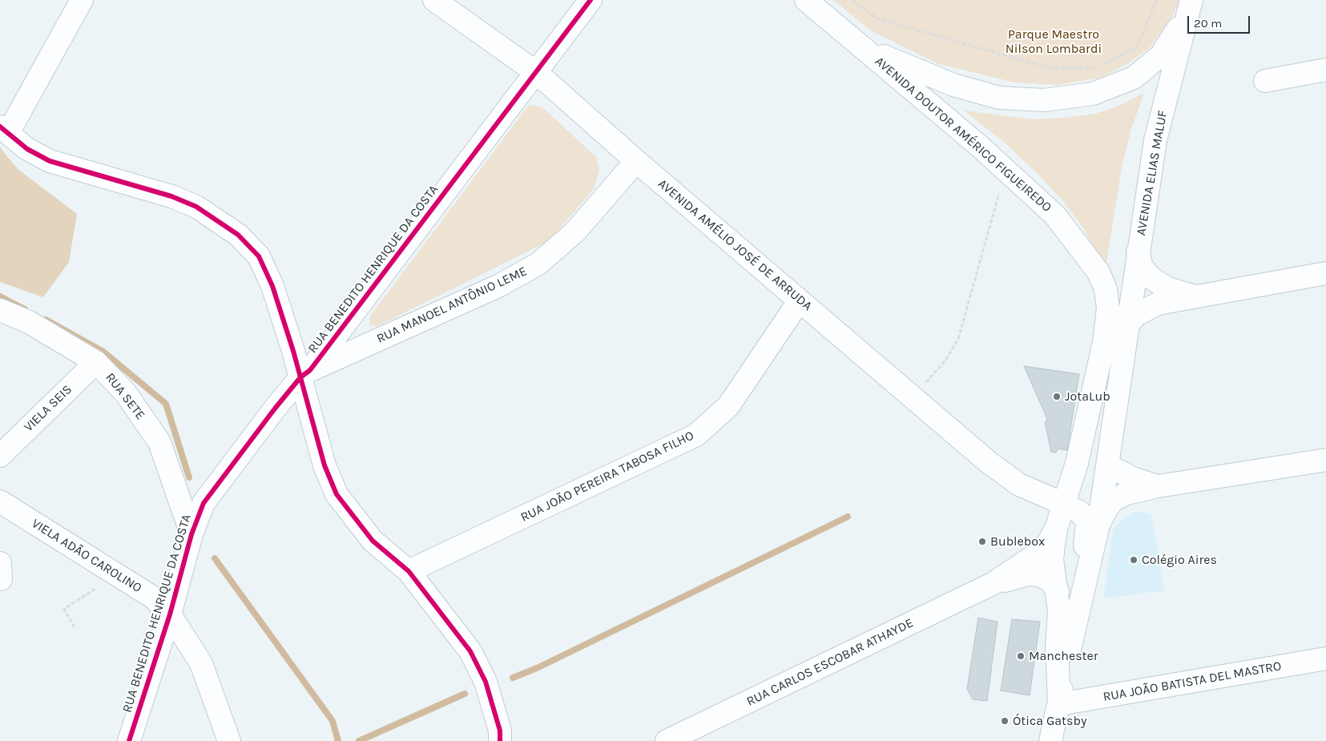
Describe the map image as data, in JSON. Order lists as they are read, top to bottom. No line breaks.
{"streets":{"street":["AVENIDA DOUTOR AMÉRICO FIGUEIREDO","AVENIDA ELIAS MALUF","AVENIDA AMÉLIO JOSÉ DE ARRUDA","RUA BENEDITO HENRIQUE DA COSTA","RUA MANOEL ANTÔNIO LEME","RUA SETE","VIELA SEIS","RUA JOÃO PEREIRA TABOSA FILHO","VIELA ADÃO CAROLINO","RUA CARLOS ESCOBAR ATHAYDE","RUA JOÃO BATISTA DEL MASTRO"]},"crossings":[["AVENIDA DOUTOR AMÉRICO FIGUEIREDO","AVENIDA ELIAS MALUF"],["AVENIDA DOUTOR AMÉRICO FIGUEIREDO","AVENIDA AMÉLIO JOSÉ DE ARRUDA"],["AVENIDA DOUTOR AMÉRICO FIGUEIREDO","RUA CARLOS ESCOBAR ATHAYDE"],["AVENIDA DOUTOR AMÉRICO FIGUEIREDO","RUA JOÃO BATISTA DEL MASTRO"],["AVENIDA AMÉLIO JOSÉ DE ARRUDA","RUA BENEDITO HENRIQUE DA COSTA"],["AVENIDA AMÉLIO JOSÉ DE ARRUDA","RUA MANOEL ANTÔNIO LEME"],["AVENIDA AMÉLIO JOSÉ DE ARRUDA","RUA JOÃO PEREIRA TABOSA FILHO"],["RUA BENEDITO HENRIQUE DA COSTA","RUA MANOEL ANTÔNIO LEME"],["RUA BENEDITO HENRIQUE DA COSTA","RUA SETE"],["RUA BENEDITO HENRIQUE DA COSTA","VIELA ADÃO CAROLINO"],["RUA SETE","VIELA SEIS"]],"parks":["Parque Maestro Nilson Lombardi"],"places":["JotaLub","Bublebox","Colégio Aires","Manchester","Ótica Gatsby"],"scale_bar":"20 m"}
